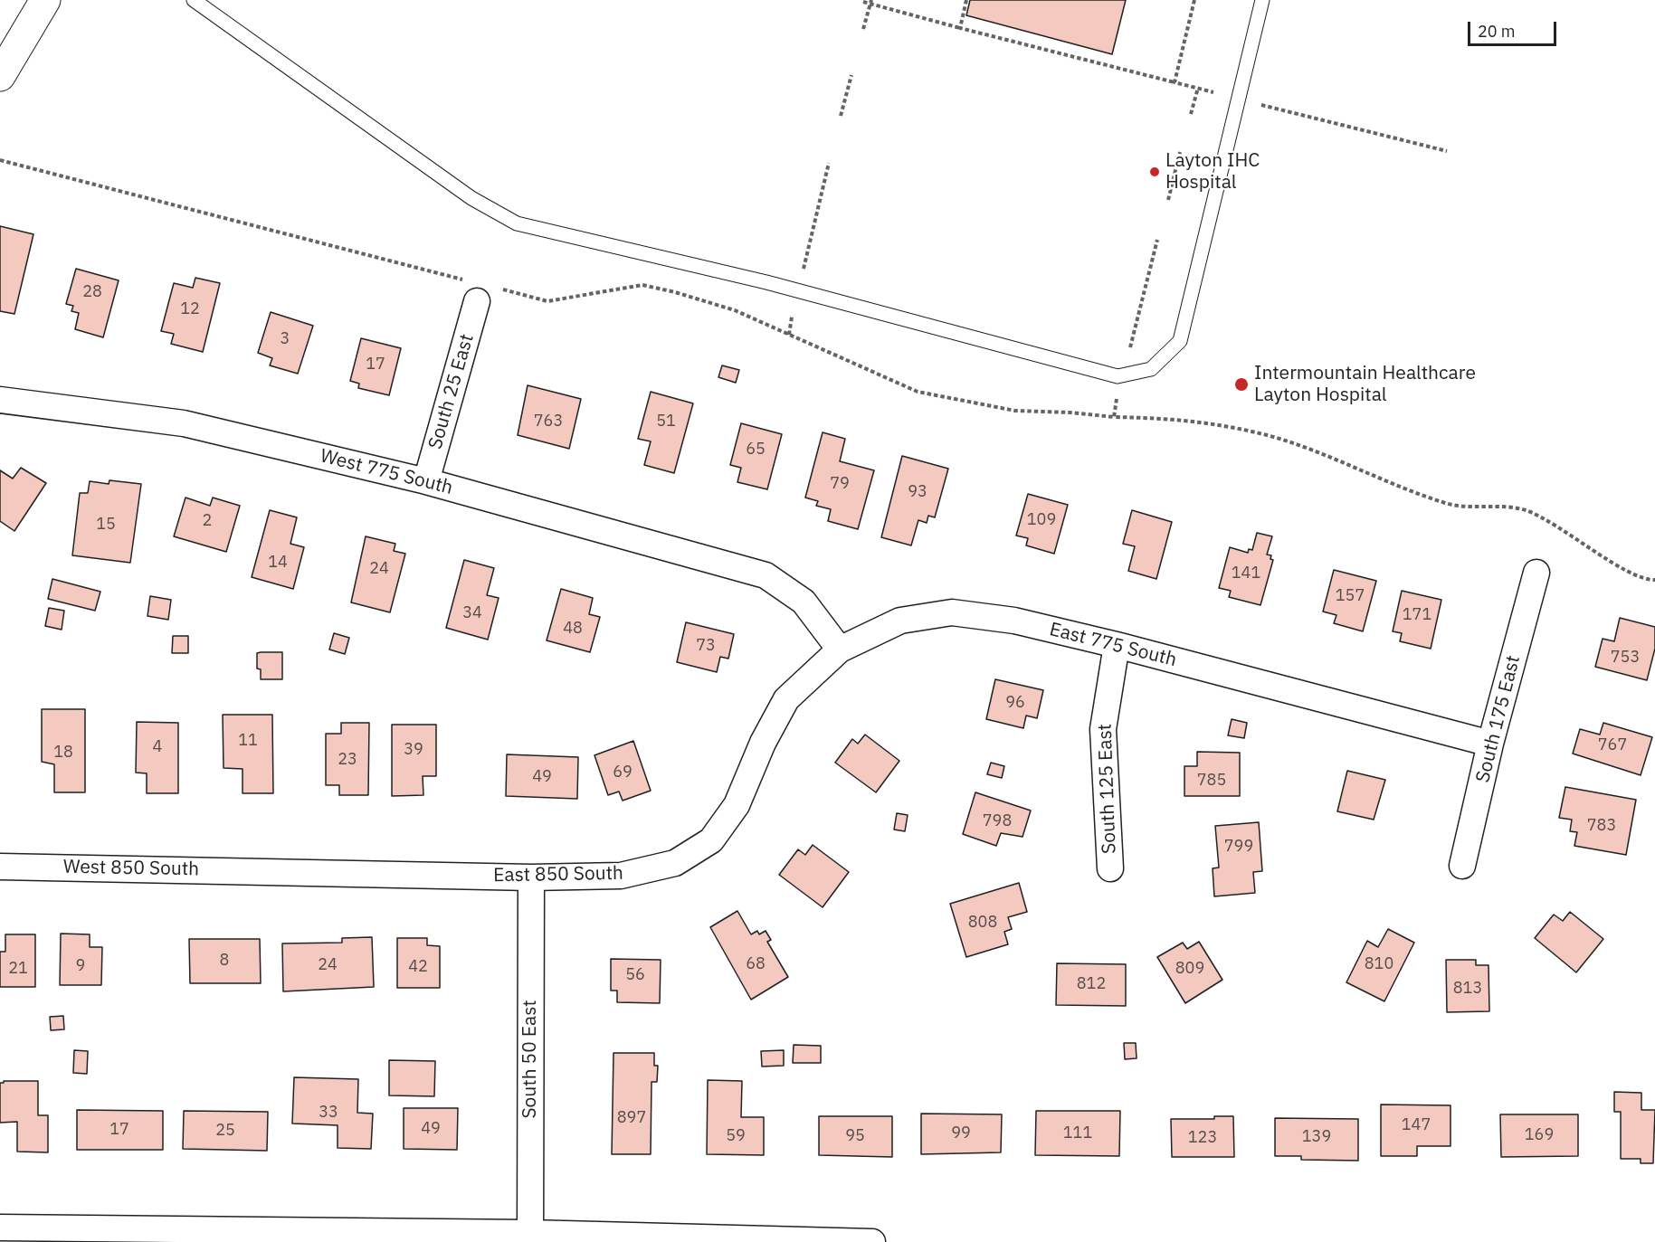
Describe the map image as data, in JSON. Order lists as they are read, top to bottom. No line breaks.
{"streets":{"street":["South 25 East","West 775 South","East 775 South","South 175 East","South 125 East","West 850 South","East 850 South","South 50 East"]},"crossings":[["South 25 East","West 775 South"],["West 775 South","East 775 South"],["West 775 South","East 850 South"],["East 775 South","South 175 East"],["East 775 South","South 125 East"],["East 775 South","East 850 South"],["West 850 South","East 850 South"],["East 850 South","South 50 East"]],"places":["Layton IHC Hospital","Intermountain Healthcare Layton Hospital"],"house_numbers":["28","12","3","17","763","51","65","79","93","109","2","15","14","24","141","157","34","171","48","73","753","96","11","767","4","39","18","23","69","49","785","798","783","799","808","8","68","810","24","9","42","21","809","56","812","813","33","897","147","49","17","25","99","111","169","59","95","139","123"],"scale_bar":"20 m"}
